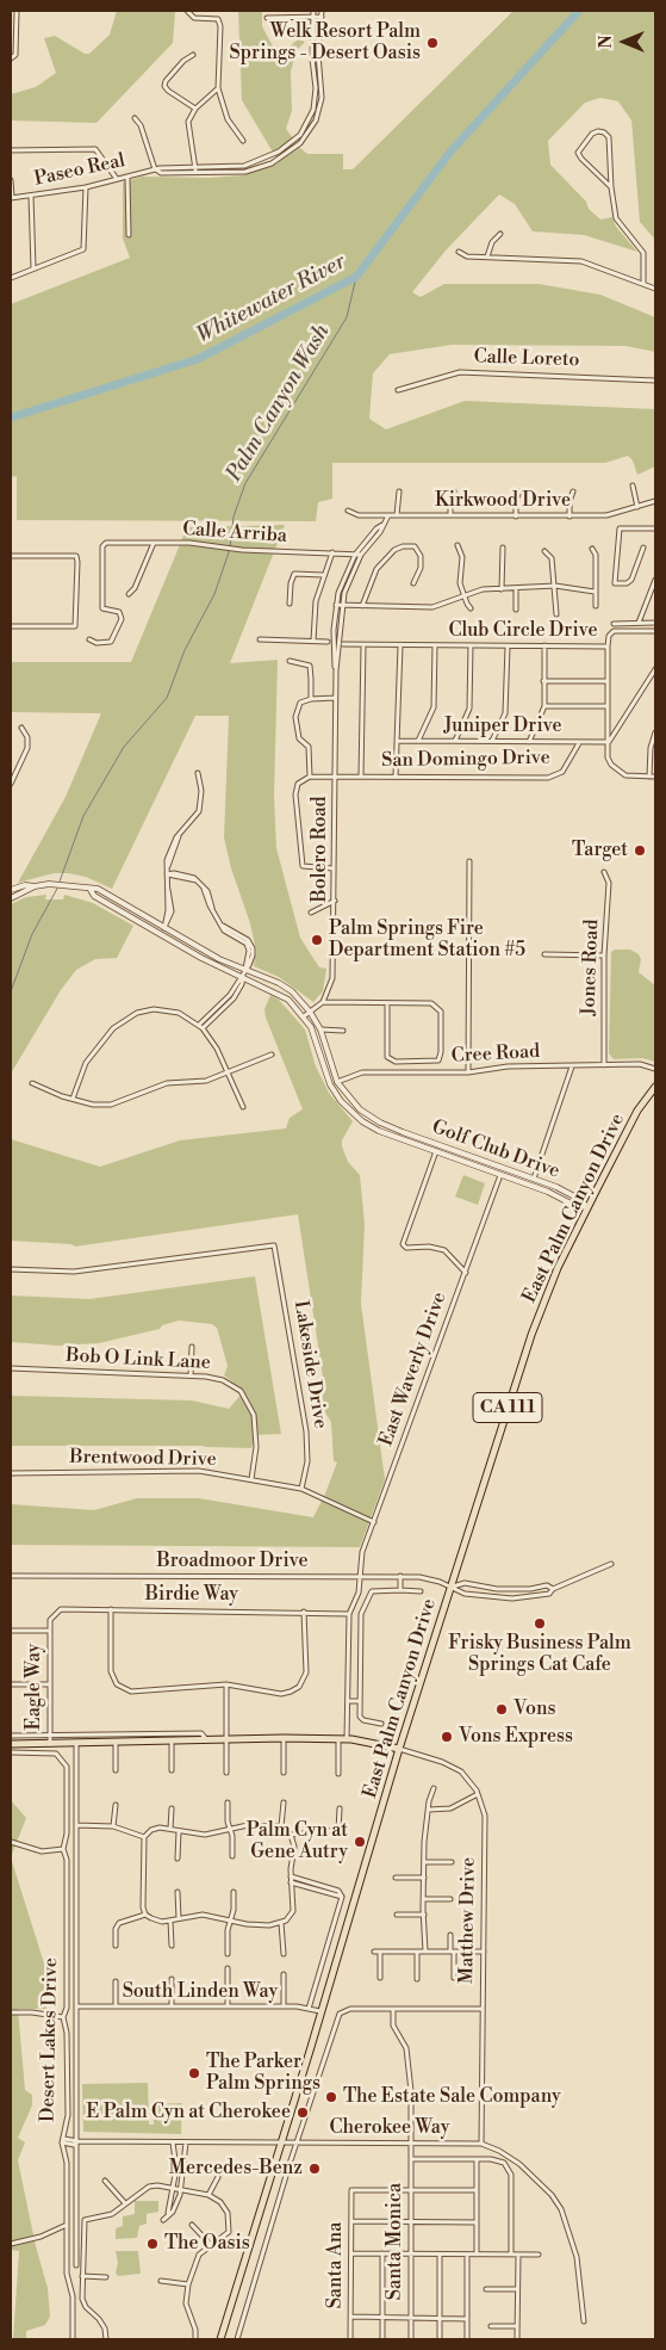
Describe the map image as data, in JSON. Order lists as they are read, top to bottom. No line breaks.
{"streets":{"main road":["East Palm Canyon Drive","CA 111"],"street":["Paseo Real","Calle Loreto","Kirkwood Drive","Calle Arriba","Club Circle Drive","Juniper Drive","San Domingo Drive","Bolero Road","Jones Road","Cree Road","Golf Club Drive","Bob O Link Lane","Lakeside Drive","East Waverly Drive","Brentwood Drive","Broadmoor Drive","Birdie Way","Eagle Way","Matthew Drive","South Linden Way","Desert Lakes Drive","Cherokee Way","Santa Monica","Santa Ana"]},"crossings":[["Club Circle Drive","Juniper Drive"],["Juniper Drive","San Domingo Drive"],["San Domingo Drive","Bolero Road"],["Jones Road","Cree Road"],["Cree Road","Golf Club Drive"],["Golf Club Drive","East Palm Canyon Drive"],["Golf Club Drive","East Waverly Drive"],["East Palm Canyon Drive","Broadmoor Drive"],["East Palm Canyon Drive","Matthew Drive"],["East Palm Canyon Drive","South Linden Way"],["East Palm Canyon Drive","Cherokee Way"],["Bob O Link Lane","Brentwood Drive"],["Lakeside Drive","Brentwood Drive"],["East Waverly Drive","Brentwood Drive"],["East Waverly Drive","Broadmoor Drive"],["East Waverly Drive","Birdie Way"],["Birdie Way","Eagle Way"],["Matthew Drive","Cherokee Way"],["Desert Lakes Drive","Cherokee Way"],["Cherokee Way","Santa Monica"],["Santa Monica","Santa Ana"]],"water":["Whitewater River","Palm Canyon Wash"],"places":["Welk Resort Palm Springs - Desert Oasis","Target","Palm Springs Fire Department Station #5","Frisky Business Palm Springs Cat Cafe","Vons","Vons Express","Palm Cyn at Gene Autry","The Parker Palm Springs","The Estate Sale Company","E Palm Cyn at Cherokee","Mercedes-Benz","The Oasis"],"north":"left"}
